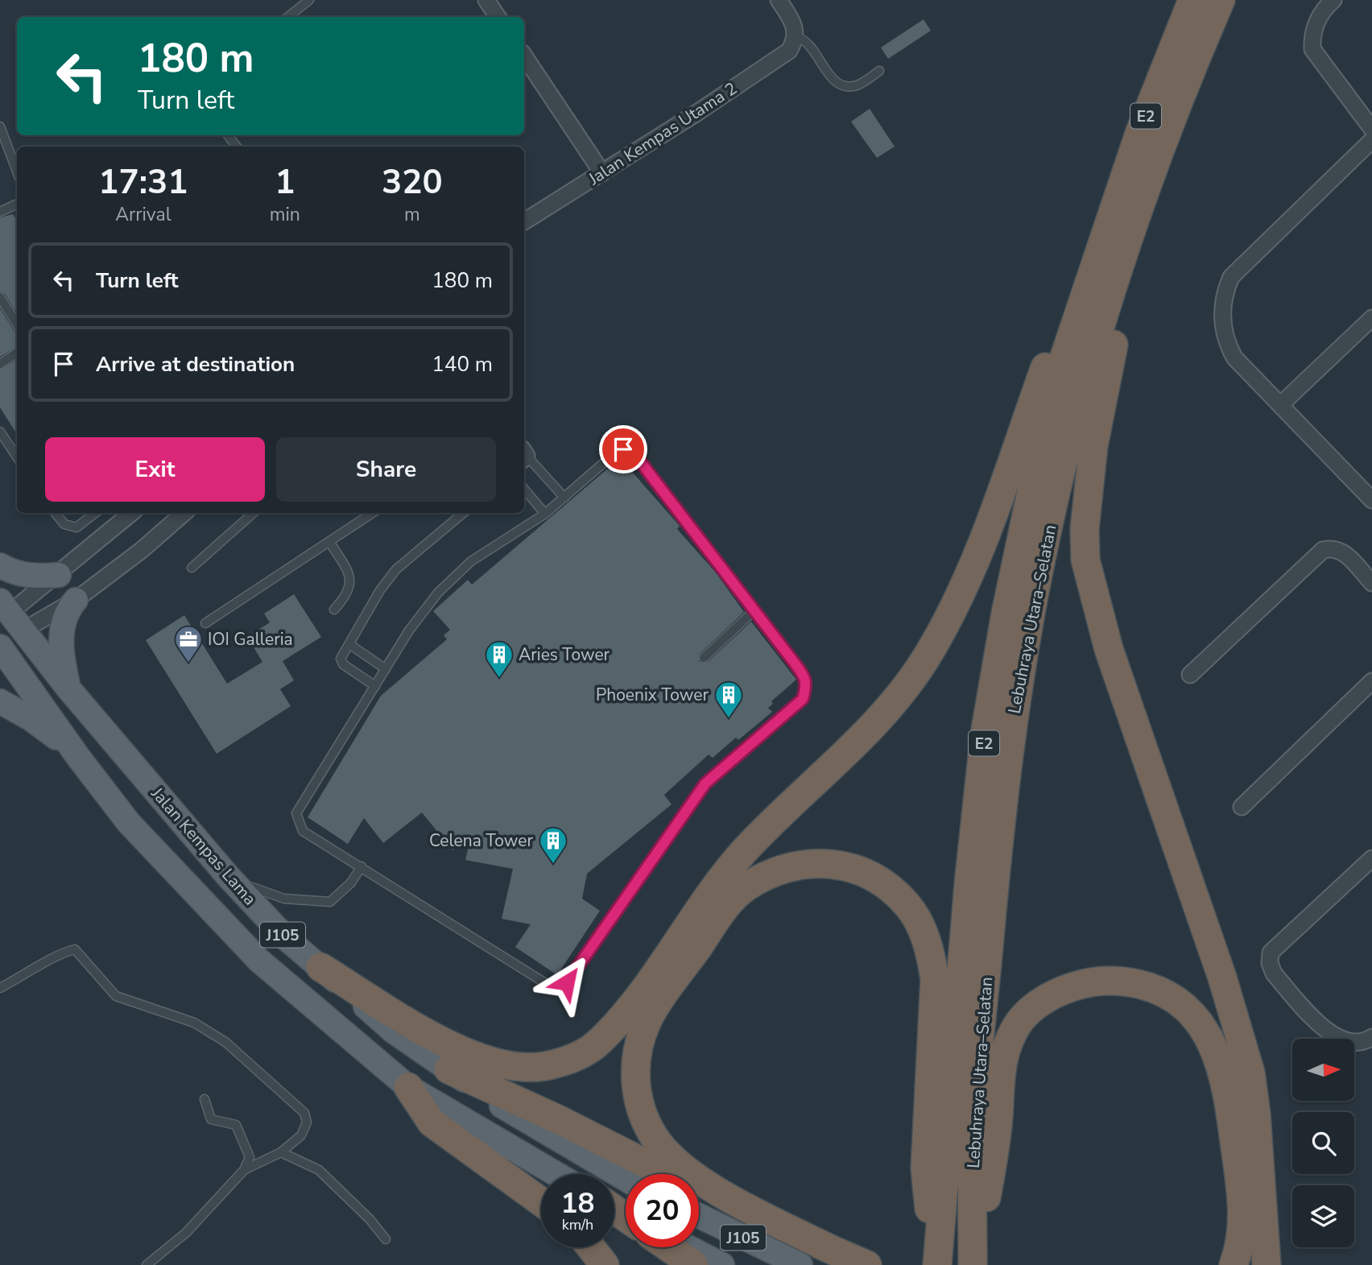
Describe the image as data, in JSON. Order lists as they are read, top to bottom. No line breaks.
{"streets":{"highway":["E2","Lebuhraya Utara–Selatan"],"main road":["Jalan Kempas Lama","J105"],"street":["Jalan Kempas Utama 2"]},"places":{"office":["IOI Galleria"],"building":["Aries Tower","Phoenix Tower","Celena Tower"]},"north":"right","page":{"turn":["180 m","Turn left"],"eta":["17:31","Arrival","1","min","320","m"],"list":[{"name":"Turn left","value":"180 m"},{"name":"Arrive at destination","value":"140 m"}],"buttons":["Exit","Share"],"speed":"18 km/h","limit":"20"}}
